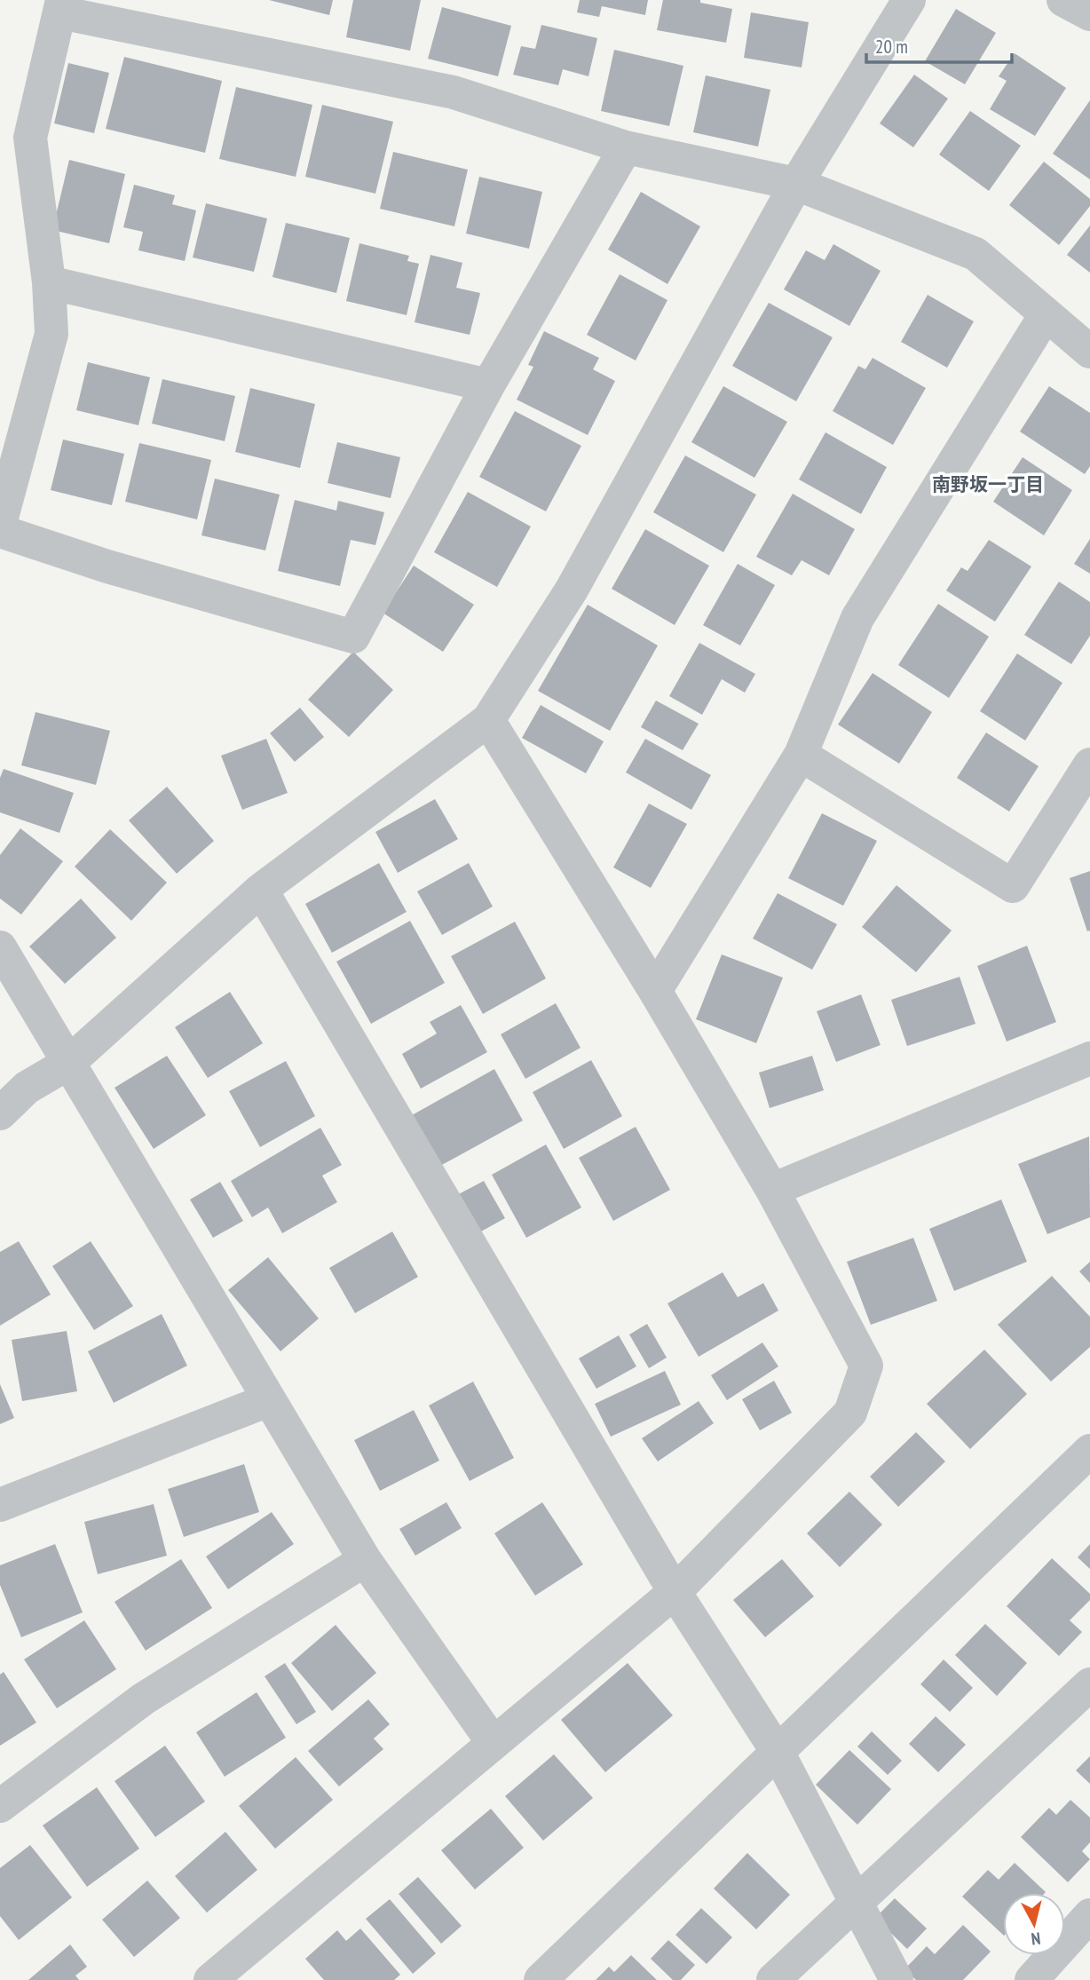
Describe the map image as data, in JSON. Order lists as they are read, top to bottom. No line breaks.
{"districts":["南野坂一丁目"],"scale_bar":"20 m","north":"bottom"}
